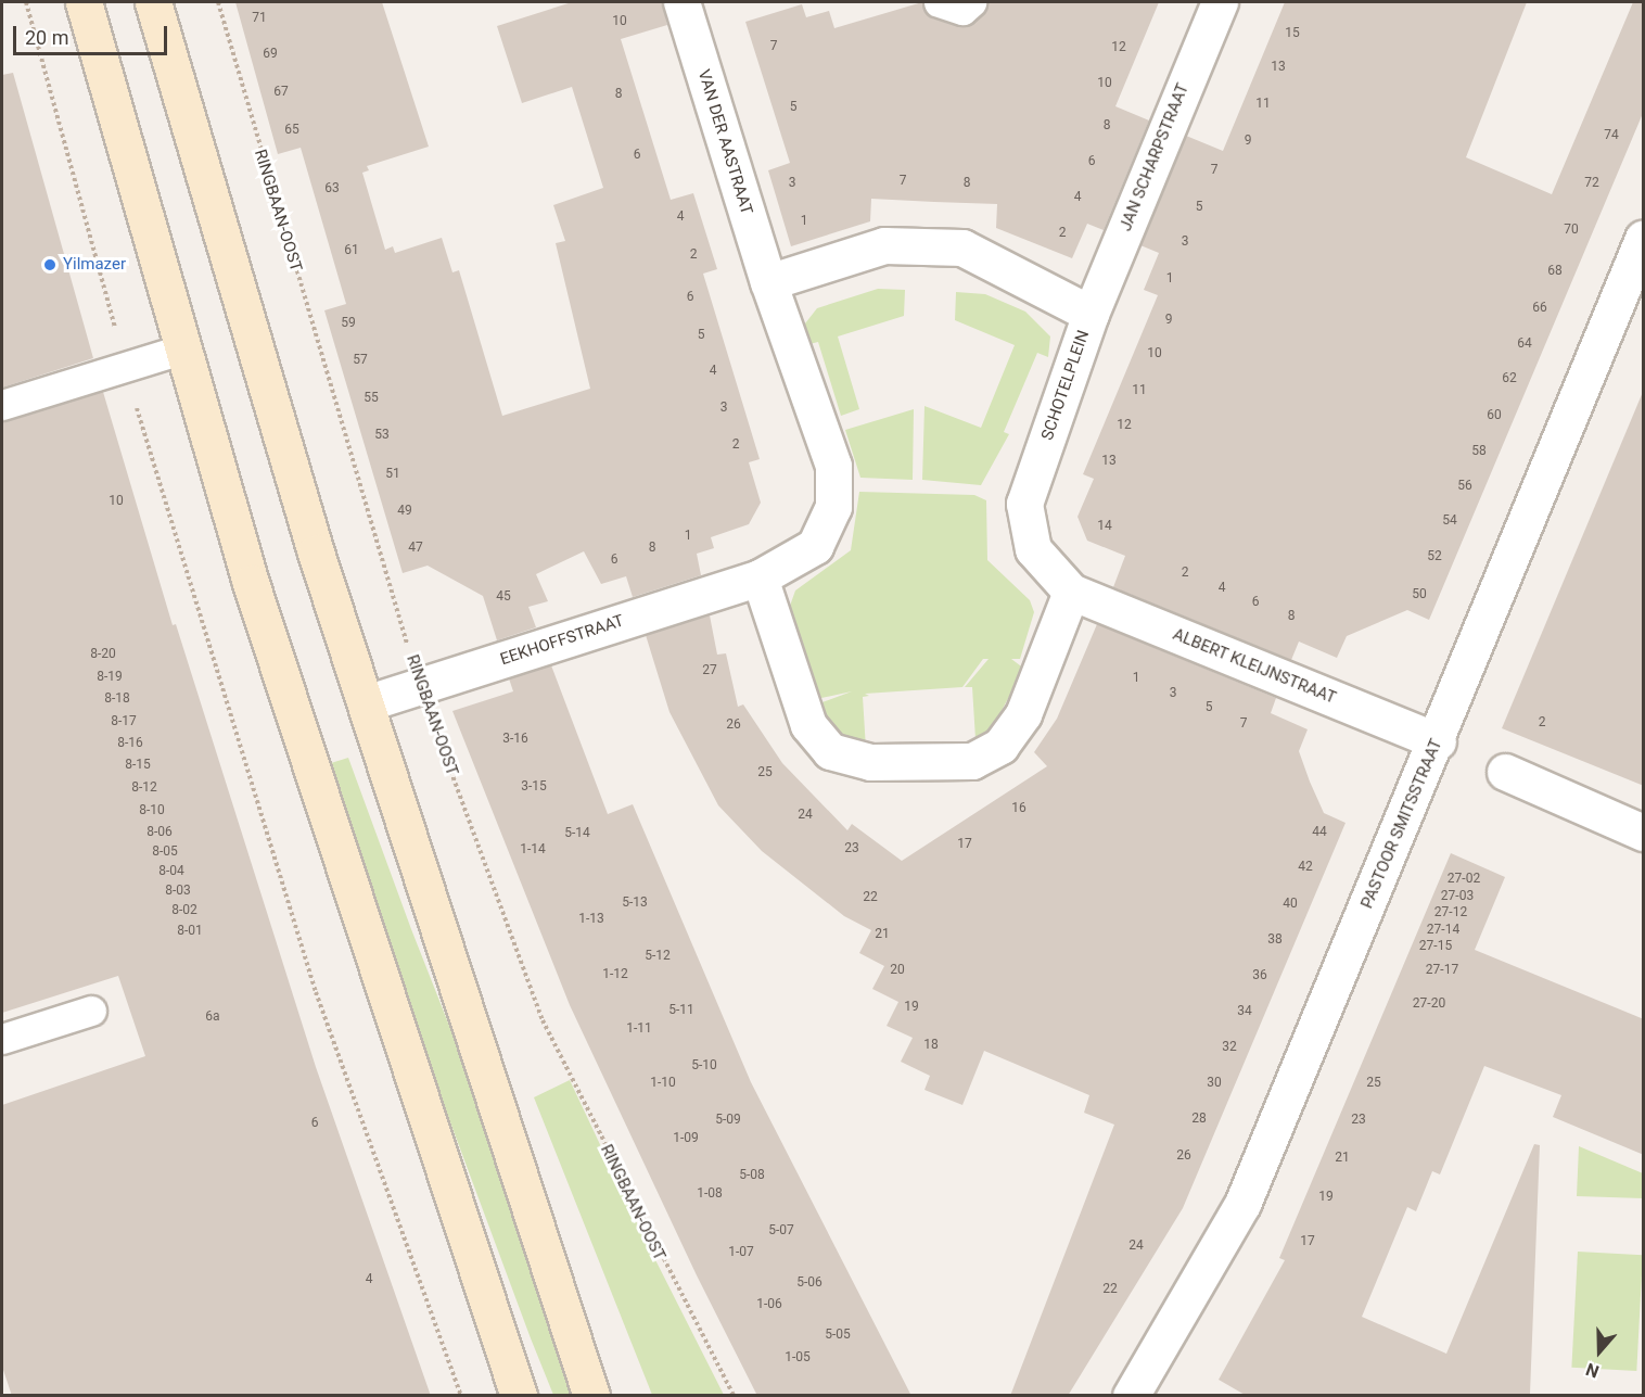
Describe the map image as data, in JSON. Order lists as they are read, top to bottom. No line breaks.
{"streets":{"street":["VAN DER AASTRAAT","JAN SCHARPSTRAAT","SCHOTELPLEIN","EEKHOFFSTRAAT","ALBERT KLEIJNSTRAAT","PASTOOR SMITSSTRAAT"],"path":["RINGBAAN-OOST"]},"crossings":[["VAN DER AASTRAAT","SCHOTELPLEIN"],["JAN SCHARPSTRAAT","SCHOTELPLEIN"],["RINGBAAN-OOST","EEKHOFFSTRAAT"],["SCHOTELPLEIN","ALBERT KLEIJNSTRAAT"],["ALBERT KLEIJNSTRAAT","PASTOOR SMITSSTRAAT"]],"places":["Yilmazer"],"house_numbers":["71","10","15","7","12","69","13","10","67","8","11","5","8","65","74","9","6","6","7","7","3","8","72","63","4","5","4","1","70","2","3","61","2","68","1","6","66","9","59","5","64","10","57","4","62","11","55","3","60","12","53","2","58","13","51","56","10","49","54","14","1","47","8","52","6","2","4","50","45","6","8","8-20","27","8-19","1","3","8-18","5","8-17","2","7","26","3-16","8-16","8-15","25","3-15","8-12","16","8-10","24","8-06","44","5-14","17","23","1-14","8-05","42","8-04","27-02","8-03","27-03","22","5-13","40","8-02","27-12","1-13","27-14","8-01","21","38","27-15","5-12","20","27-17","1-12","36","27-20","19","5-11","34","6a","1-11","18","32","5-10","1-10","30","25","28","5-09","23","6","1-09","26","21","5-08","1-08","19","5-07","17","24","1-07","4","5-06","22","1-06","5-05","1-05"],"scale_bar":"20 m","north":"bottom"}
